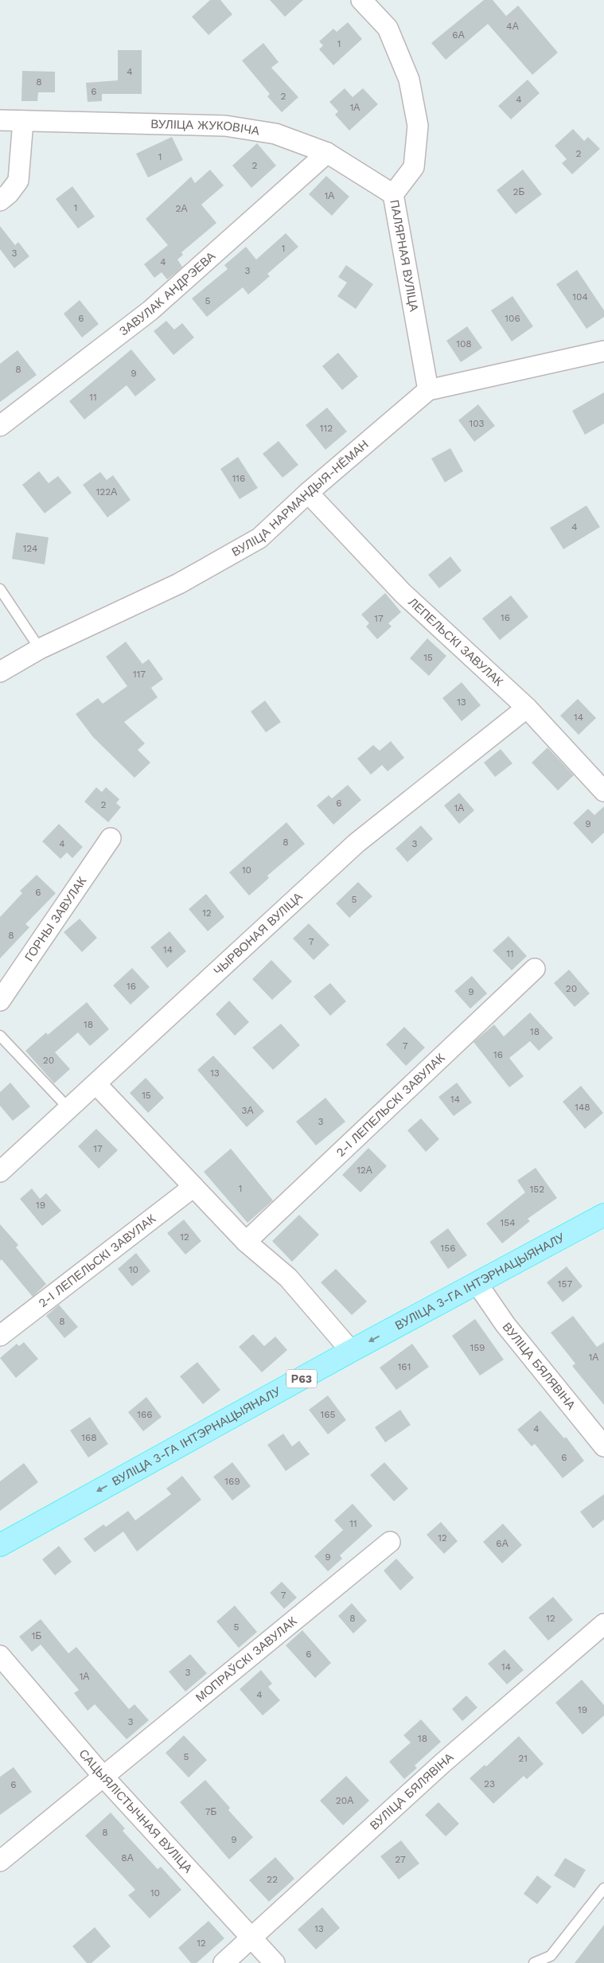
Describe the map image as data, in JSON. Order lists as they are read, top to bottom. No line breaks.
{"streets":{"main road":["ВУЛІЦА 3-ГА ІНТЭРНАЦЫЯНАЛУ","Р63"],"street":["ВУЛІЦА ЖУКОВІЧА","ПАЛЯРНАЯ ВУЛІЦА","ЗАВУЛАК АНДРЭЕВА","ВУЛІЦА НАРМАНДЫЯ-НЁМАН","ЛЕПЕЛЬСКІ ЗАВУЛАК","ГОРНЫ ЗАВУЛАК","ЧЫРВОНАЯ ВУЛІЦА","2-І ЛЕПЕЛЬСКІ ЗАВУЛАК","ВУЛІЦА БЯЛЯВІНА","МОПРАЎСКІ ЗАВУЛАК","САЦЫЯЛІСТЫЧНАЯ ВУЛІЦА"]},"crossings":[["ВУЛІЦА ЖУКОВІЧА","ПАЛЯРНАЯ ВУЛІЦА"],["ВУЛІЦА ЖУКОВІЧА","ЗАВУЛАК АНДРЭЕВА"],["ПАЛЯРНАЯ ВУЛІЦА","ВУЛІЦА НАРМАНДЫЯ-НЁМАН"],["ВУЛІЦА НАРМАНДЫЯ-НЁМАН","ЛЕПЕЛЬСКІ ЗАВУЛАК"],["ЛЕПЕЛЬСКІ ЗАВУЛАК","ЧЫРВОНАЯ ВУЛІЦА"],["ВУЛІЦА 3-ГА ІНТЭРНАЦЫЯНАЛУ","ВУЛІЦА БЯЛЯВІНА"],["ВУЛІЦА БЯЛЯВІНА","САЦЫЯЛІСТЫЧНАЯ ВУЛІЦА"],["МОПРАЎСКІ ЗАВУЛАК","САЦЫЯЛІСТЫЧНАЯ ВУЛІЦА"]],"one_way":["ВУЛІЦА 3-ГА ІНТЭРНАЦЫЯНАЛУ"],"house_numbers":["4А","6А","1","4","8","6","2","4","1А","2","1","2","2Б","1А","1","2А","1","3","4","3","104","5","6","106","108","8","9","11","103","112","116","122А","4","124","16","17","15","117","13","14","6","2","1А","9","8","4","3","10","6","5","12","8","7","14","11","16","20","9","18","18","7","16","20","13","15","14","148","3А","3","17","12А","1","152","19","154","12","156","10","157","8","159","1А","161","166","165","4","168","6","169","11","12","6А","9","7","8","12","5","1Б","6","14","3","1А","4","19","3","18","5","21","23","6","20А","7Б","8","9","8А","27","22","10","13","12"]}
